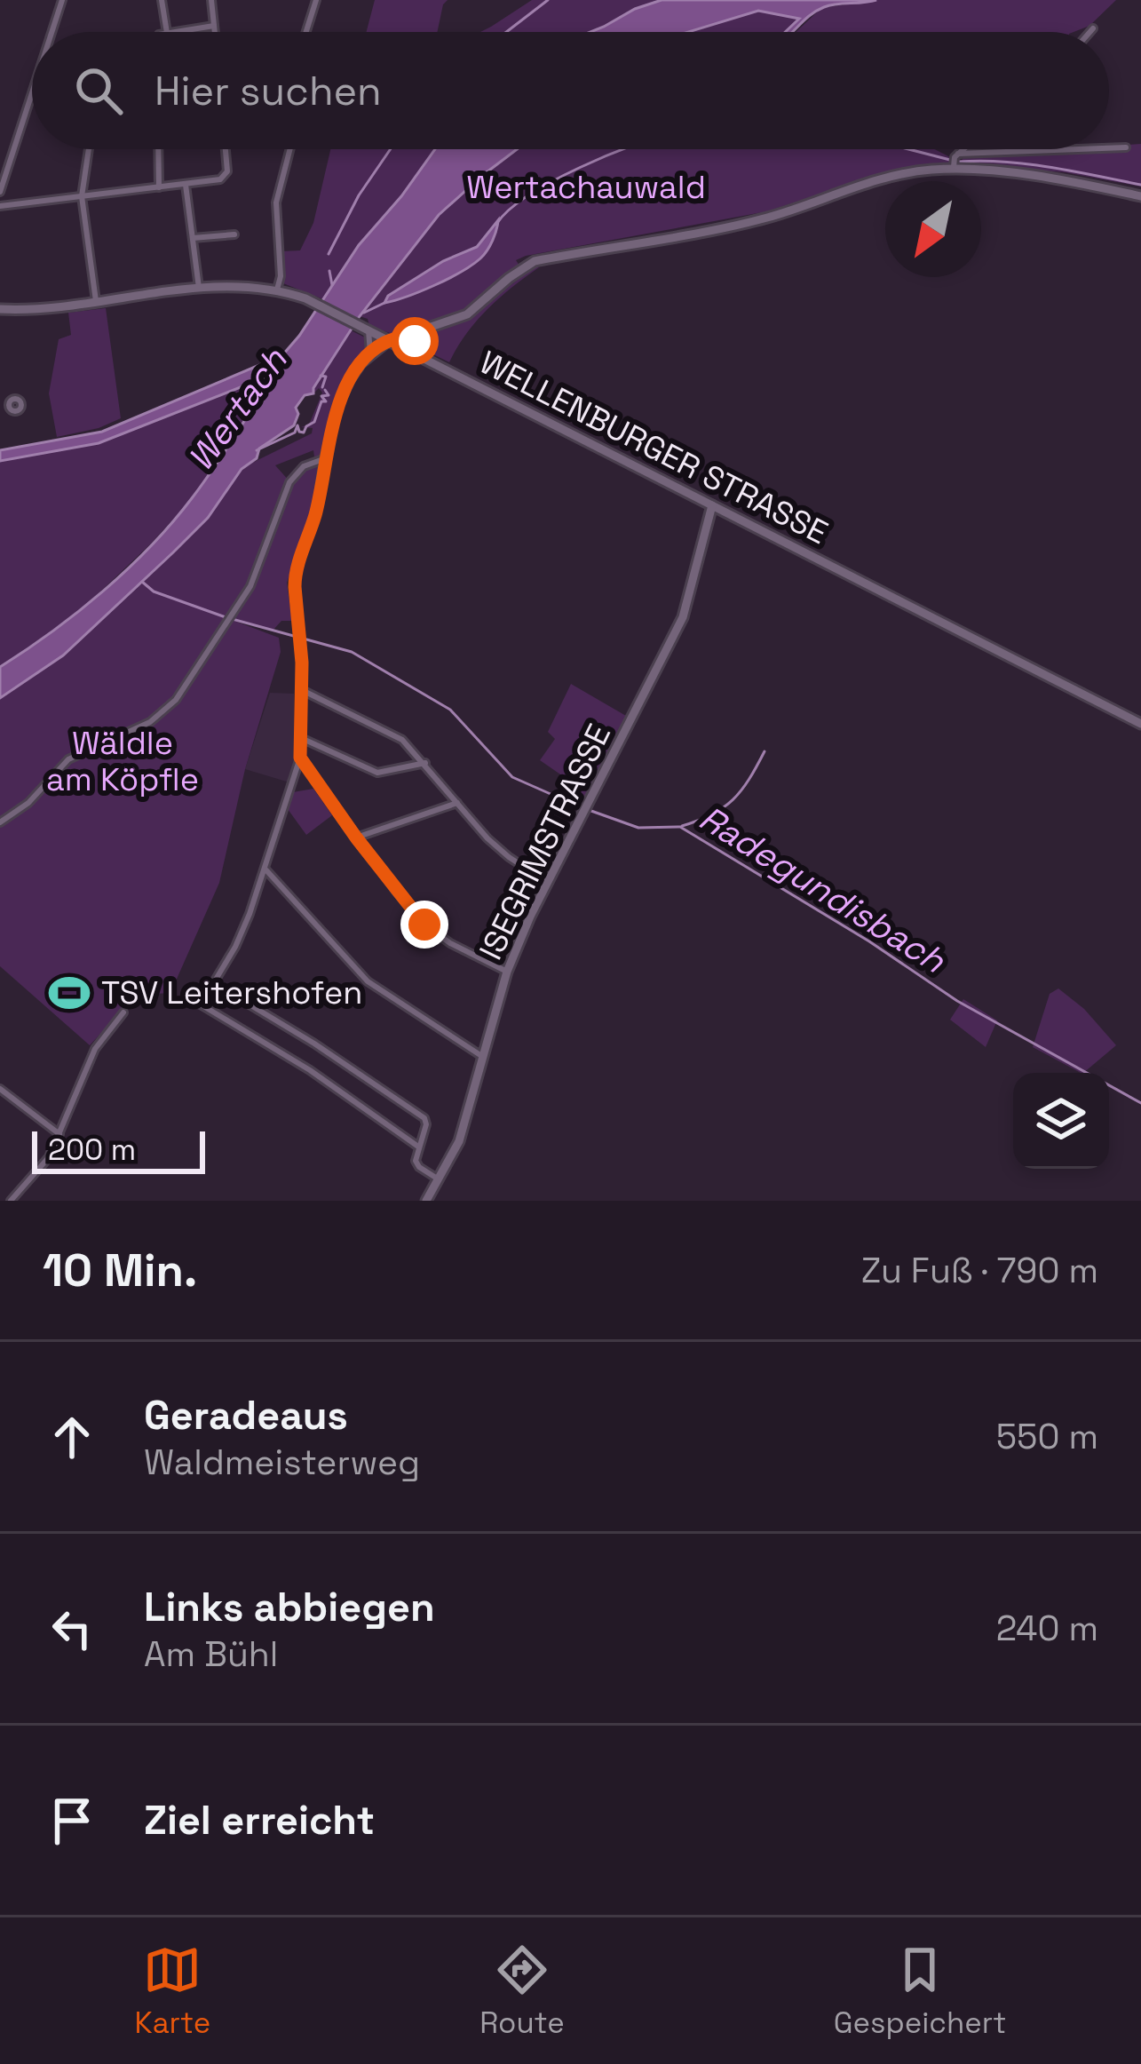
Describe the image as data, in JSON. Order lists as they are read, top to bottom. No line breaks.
{"streets":{"street":["WELLENBURGER STRASSE","ISEGRIMSTRASSE"]},"crossings":[["WELLENBURGER STRASSE","ISEGRIMSTRASSE"]],"water":["Wertach","Radegundisbach"],"parks":["Wertachauwald","Wäldle am Köpfle"],"places":{"sports":["TSV Leitershofen"]},"scale_bar":"200 m","north":"bottom left","page":{"search":"Hier suchen","scale":"200 m","heading":["10 Min.","Zu Fuß · 790 m"],"list":[["Geradeaus","Waldmeisterweg","550 m"],["Links abbiegen","Am Bühl","240 m"],"Ziel erreicht"],"nav":["Karte","Route","Gespeichert"]}}
